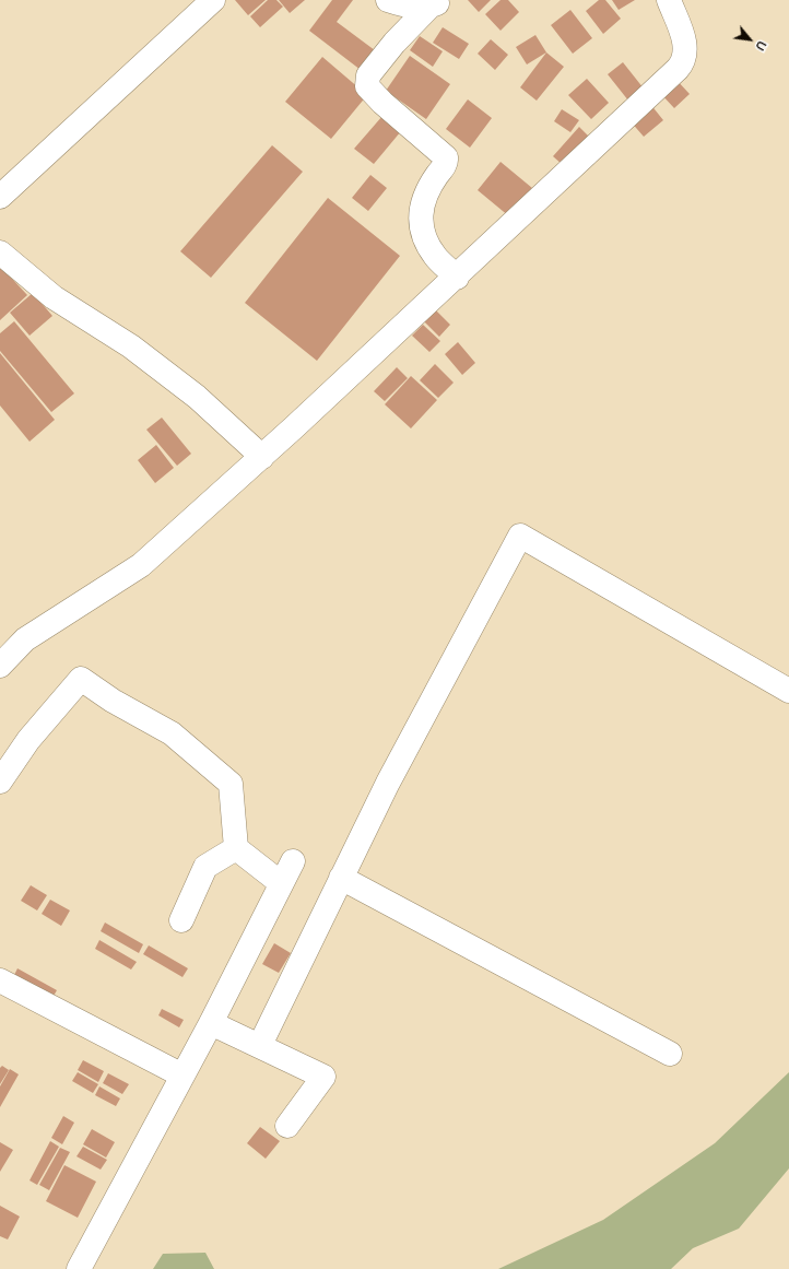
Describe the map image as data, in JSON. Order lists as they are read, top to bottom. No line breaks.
{"north":"bottom right"}
